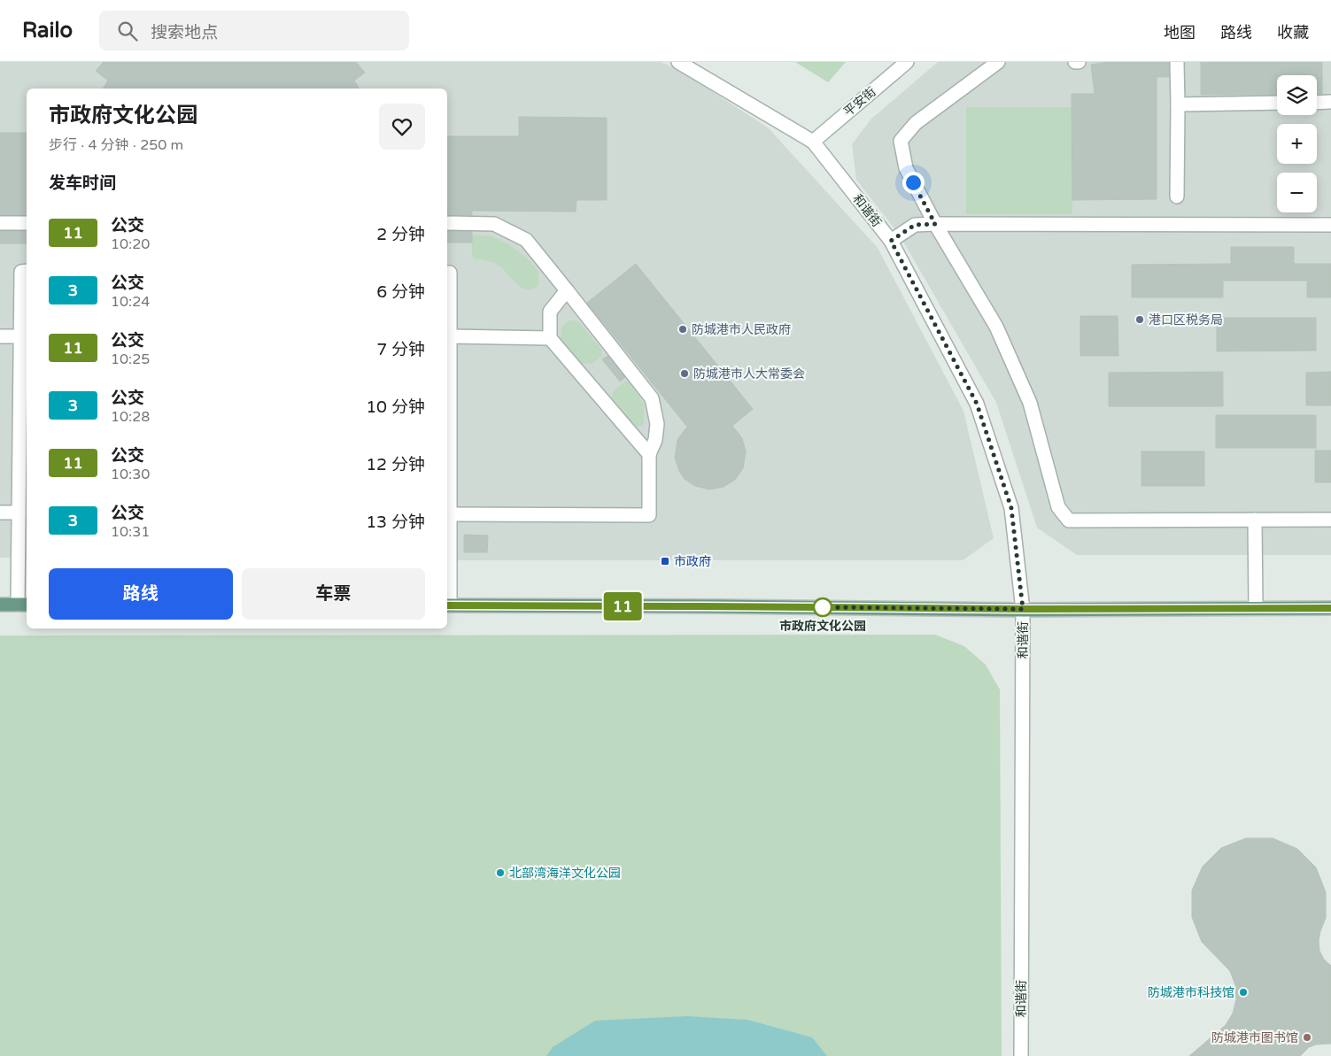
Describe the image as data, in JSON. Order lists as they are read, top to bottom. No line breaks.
{"streets":{"street":["平安街","和谐街"]},"crossings":[["平安街","和谐街"]],"places":{"other":["港口区税务局","防城港市人民政府","防城港市人大常委会","市政府文化公园","北部湾海洋文化公园","防城港市科技馆","防城港市图书馆"],"transit":["市政府"]},"lines":["bus line 11"],"page":{"header":"Railo","search":"搜索地点","nav":["地图","路线","收藏"],"on_map":"11","map_buttons":["+","−"],"heading":[["市政府文化公园","步行 · 4 分钟 · 250 m"],"发车时间"],"list":[{"mark":"11","name":"公交","note":"10:20","value":"2 分钟"},{"mark":"3","name":"公交","note":"10:24","value":"6 分钟"},{"mark":"11","name":"公交","note":"10:25","value":"7 分钟"},{"mark":"3","name":"公交","note":"10:28","value":"10 分钟"},{"mark":"11","name":"公交","note":"10:30","value":"12 分钟"},{"mark":"3","name":"公交","note":"10:31","value":"13 分钟"}],"buttons":["路线","车票"]}}
